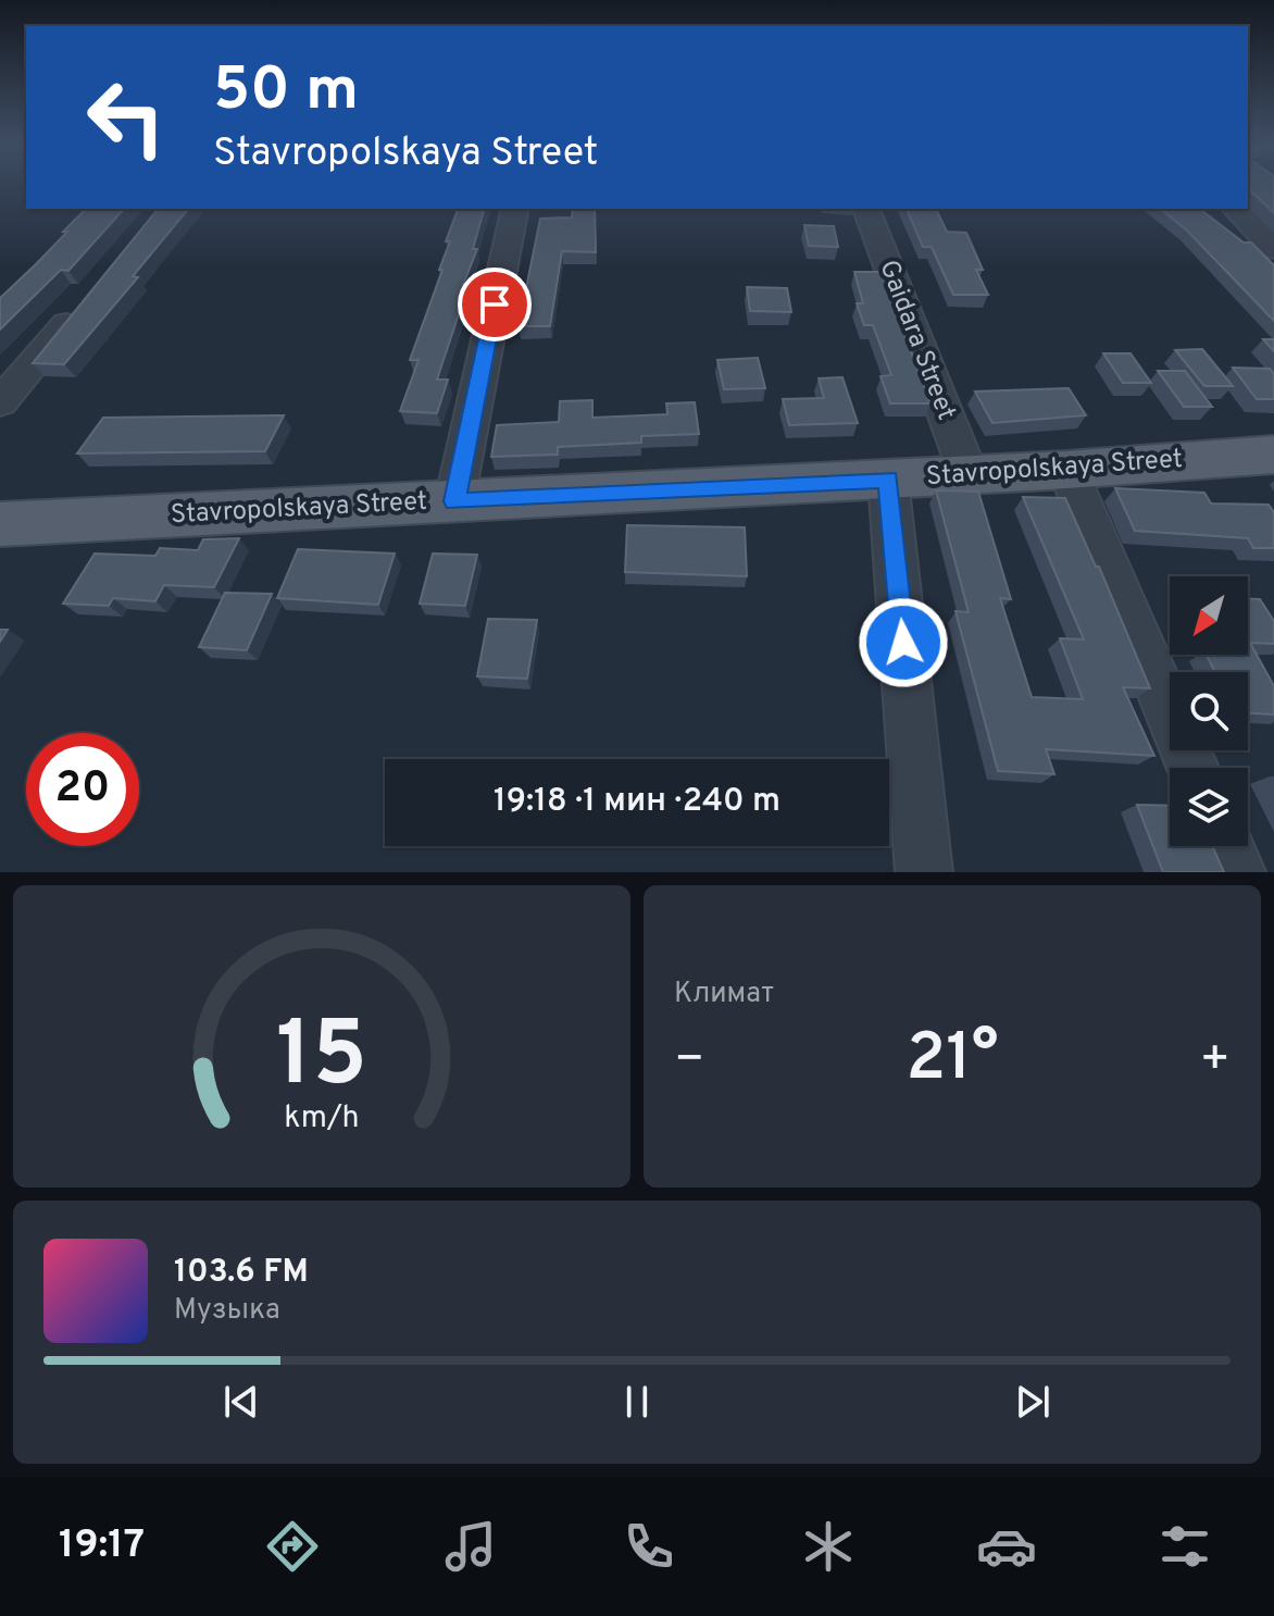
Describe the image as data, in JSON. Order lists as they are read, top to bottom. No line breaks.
{"streets":{"main road":["Stavropolskaya Street"],"street":["Gaidara Street"]},"crossings":[["Gaidara Street","Stavropolskaya Street"]],"north":"bottom left","page":{"turn":["50 m","Stavropolskaya Street"],"limit":"20","trip":"19:18 · 1 мин · 240 m","tile":"Климат","heat":["−","21°","+"],"song":["103.6 FM","Музыка"],"tabs":"19:17","gauge":["15","km/h"]}}
